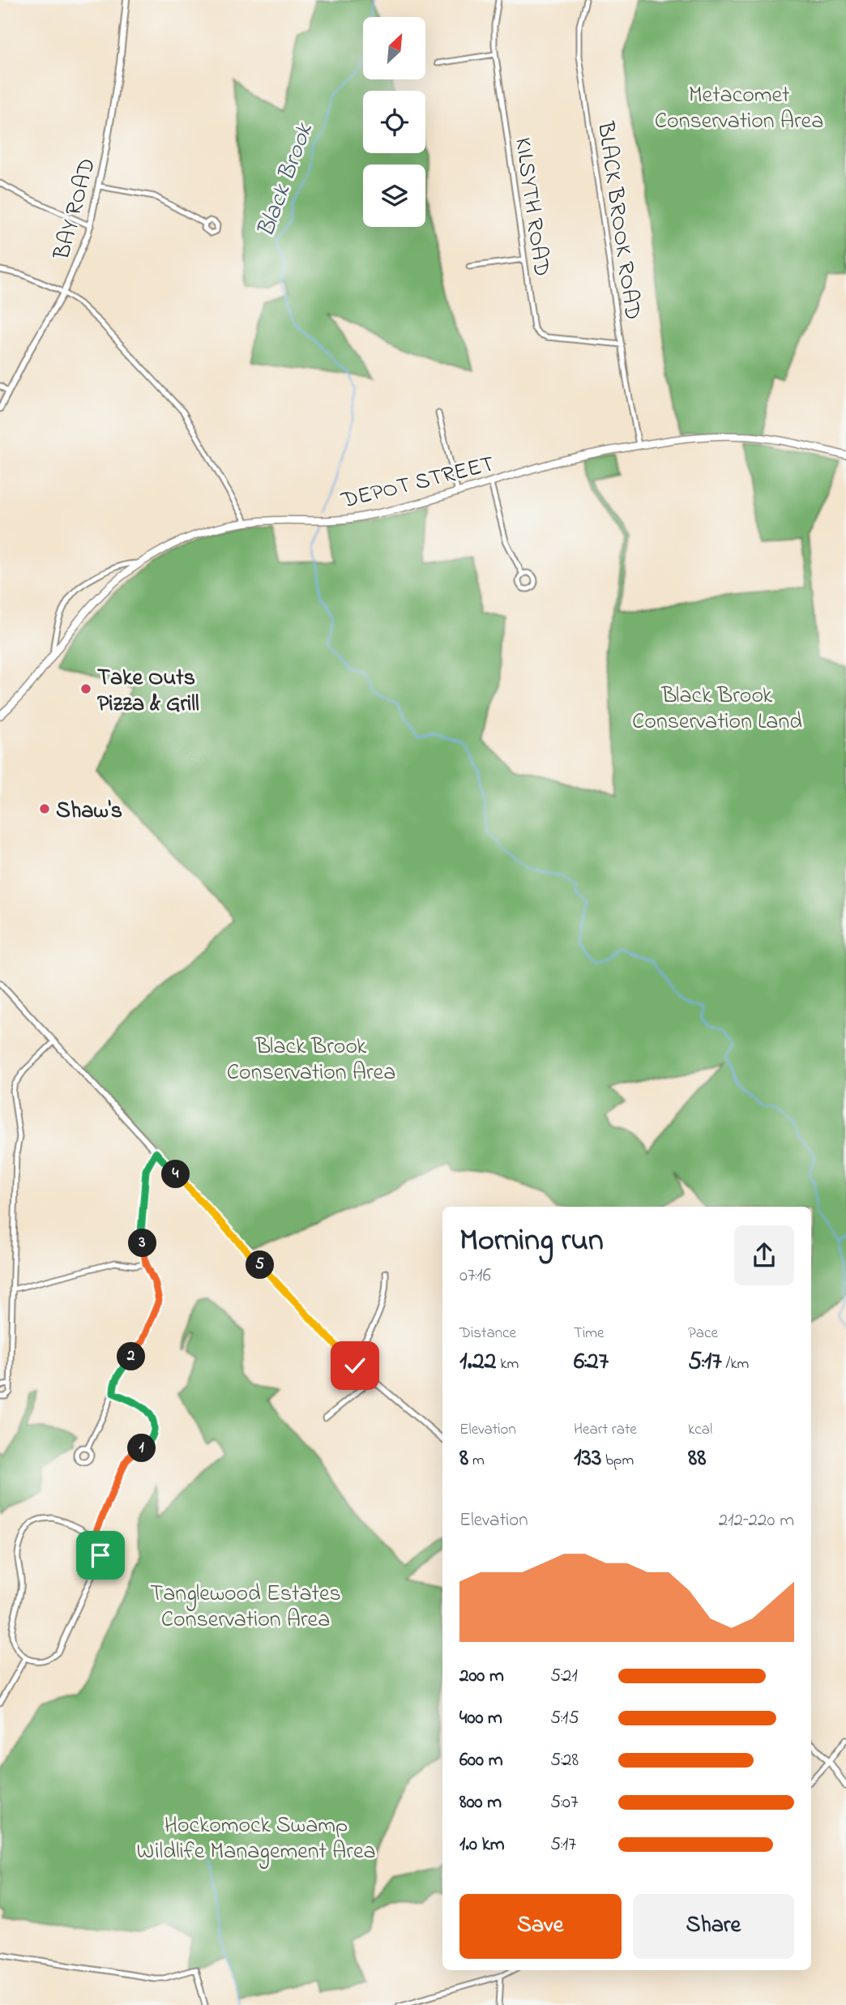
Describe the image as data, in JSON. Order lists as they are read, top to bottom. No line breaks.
{"streets":{"highway":["DEPOT STREET"],"main road":["BAY ROAD"],"street":["KILSYTH ROAD","BLACK BROOK ROAD"]},"crossings":[["KILSYTH ROAD","BLACK BROOK ROAD"],["BLACK BROOK ROAD","DEPOT STREET"]],"water":["Black Brook"],"parks":["Metacomet Conservation Area","Black Brook Conservation Land","Black Brook Conservation Area","Tanglewood Estates Conservation Area","Hockomock Swamp Wildlife Management Area"],"places":["Take Outs Pizza & Grill","Shaw's"],"north":"top right","page":{"pins":["4","3","5","2","1"],"heading":["Morning run","07:16"],"stats":[["Distance","1.22 km"],["Time","6:27"],["Pace","5:17 /km"],["Elevation","8 m"],["Heart rate","133 bpm"],["kcal","88"]],"chart":["Elevation","212–220 m"],"list":[{"name":"200 m","note":"5:21"},{"name":"400 m","note":"5:15"},{"name":"600 m","note":"5:28"},{"name":"800 m","note":"5:07"},{"name":"1.0 km","note":"5:17"}],"buttons":["Save","Share"]}}
